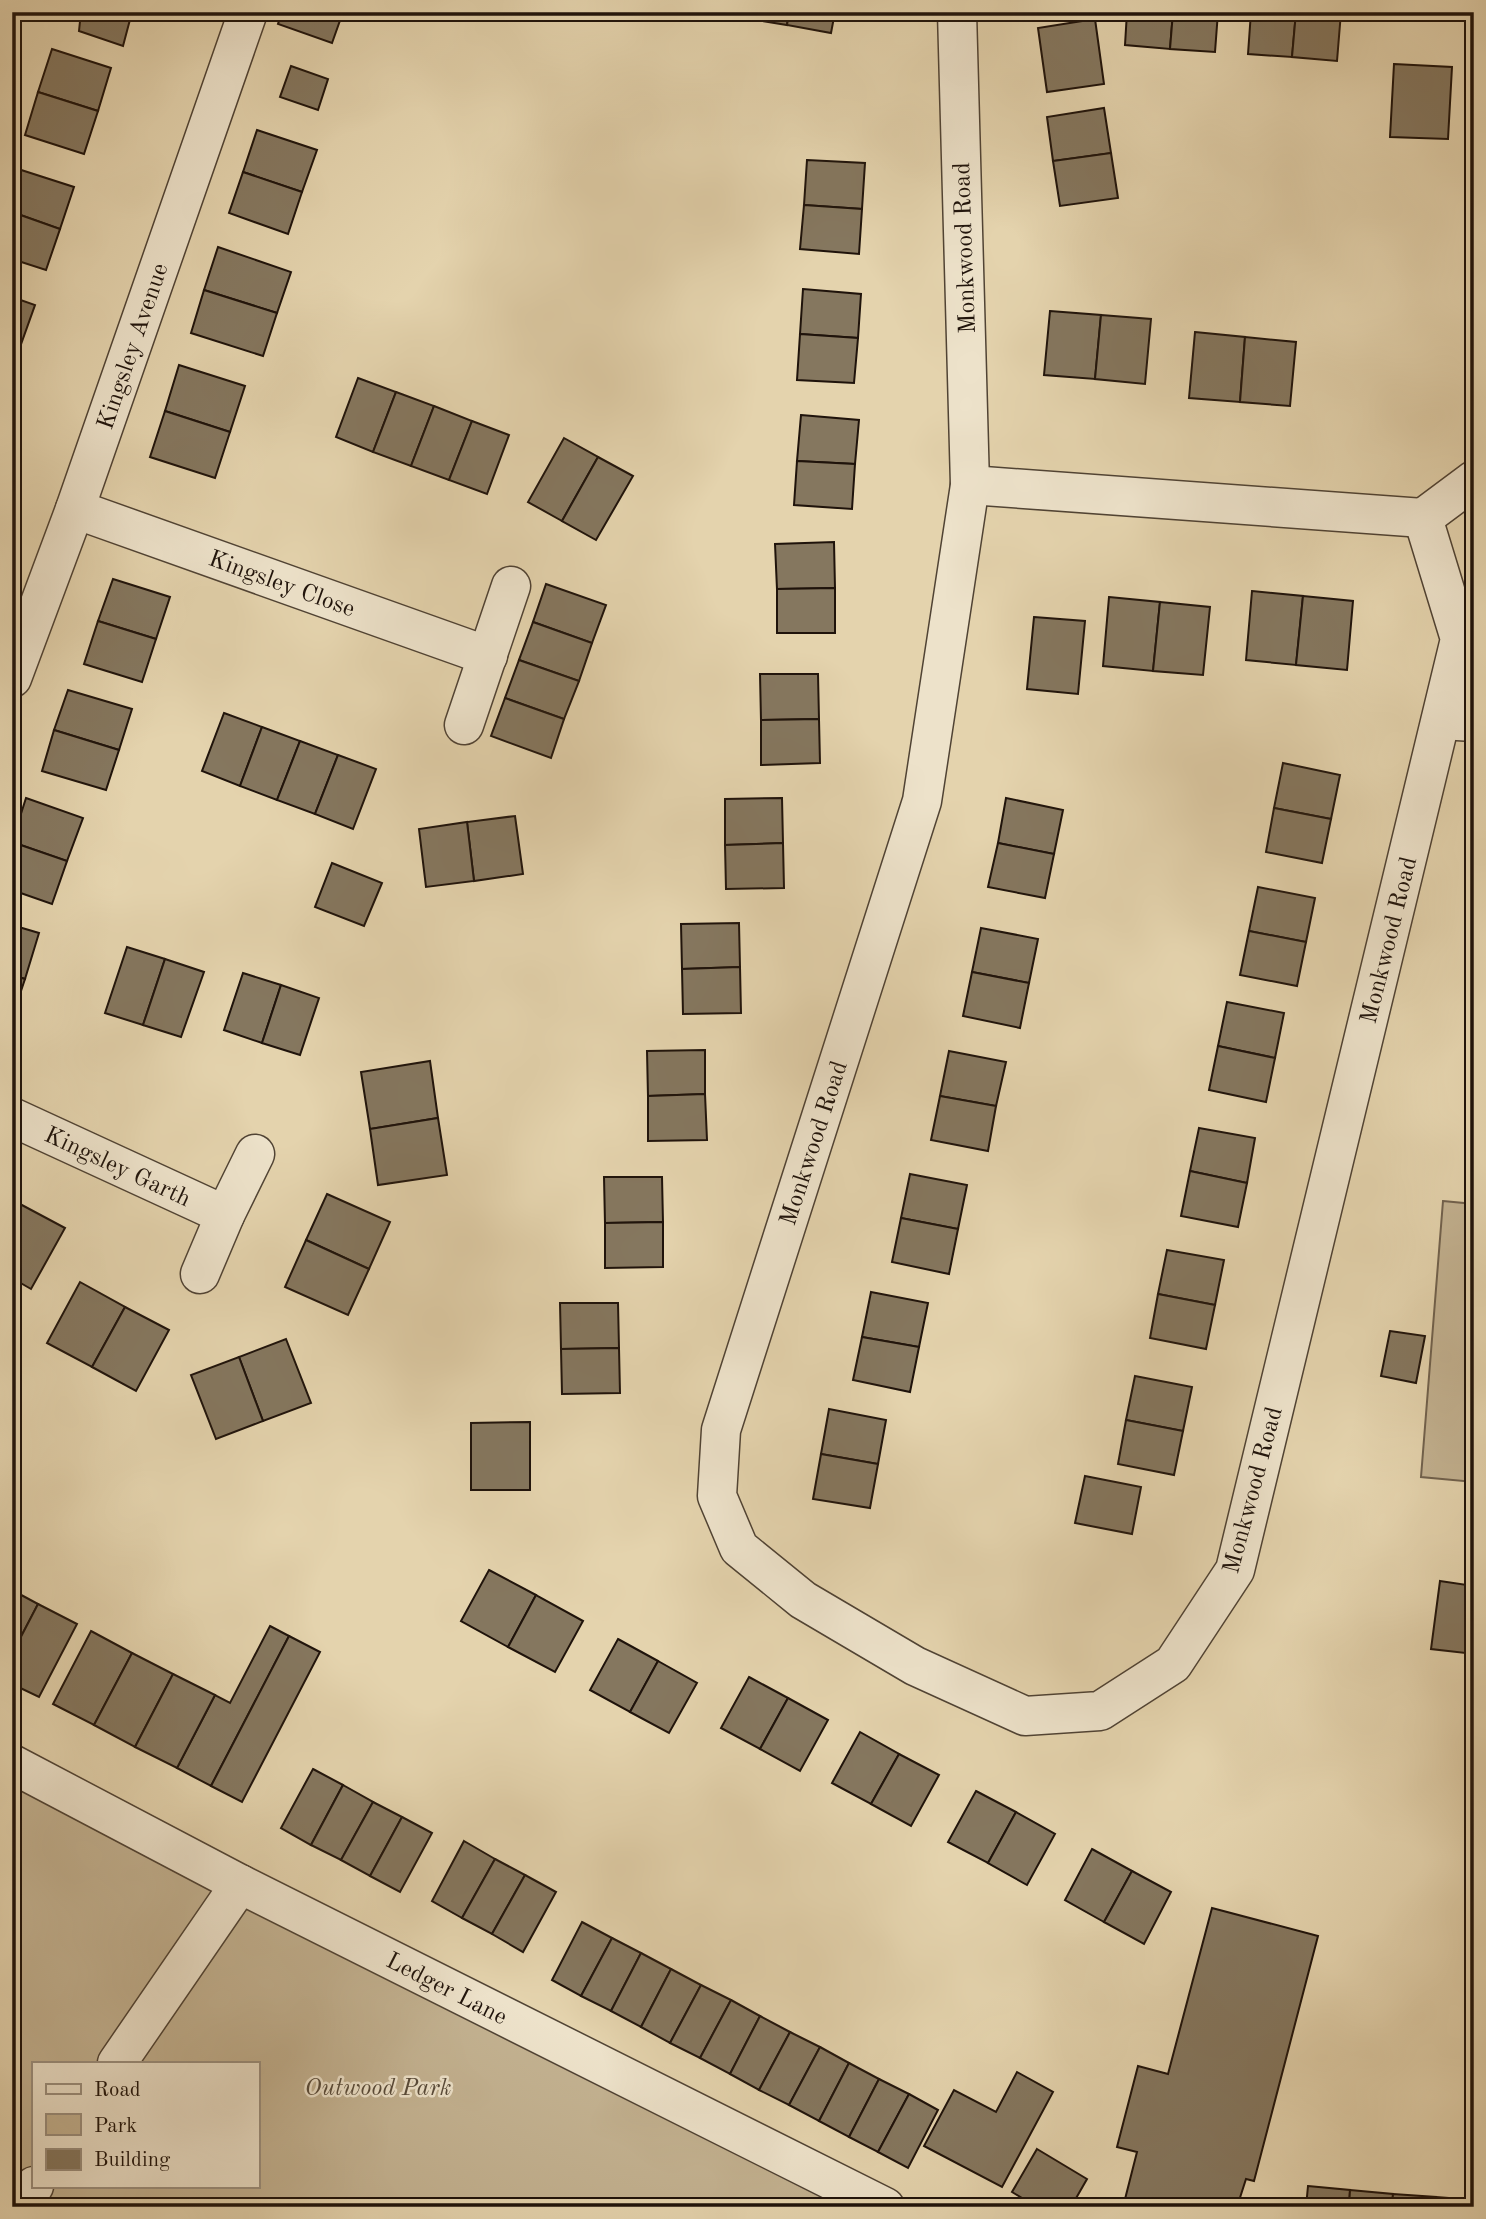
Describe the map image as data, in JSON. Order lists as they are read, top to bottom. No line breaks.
{"streets":{"street":["Monkwood Road","Kingsley Avenue","Kingsley Close","Kingsley Garth","Ledger Lane"]},"crossings":[["Kingsley Avenue","Kingsley Close"]],"parks":["Outwood Park"],"legend":["Road","Park","Building"]}
